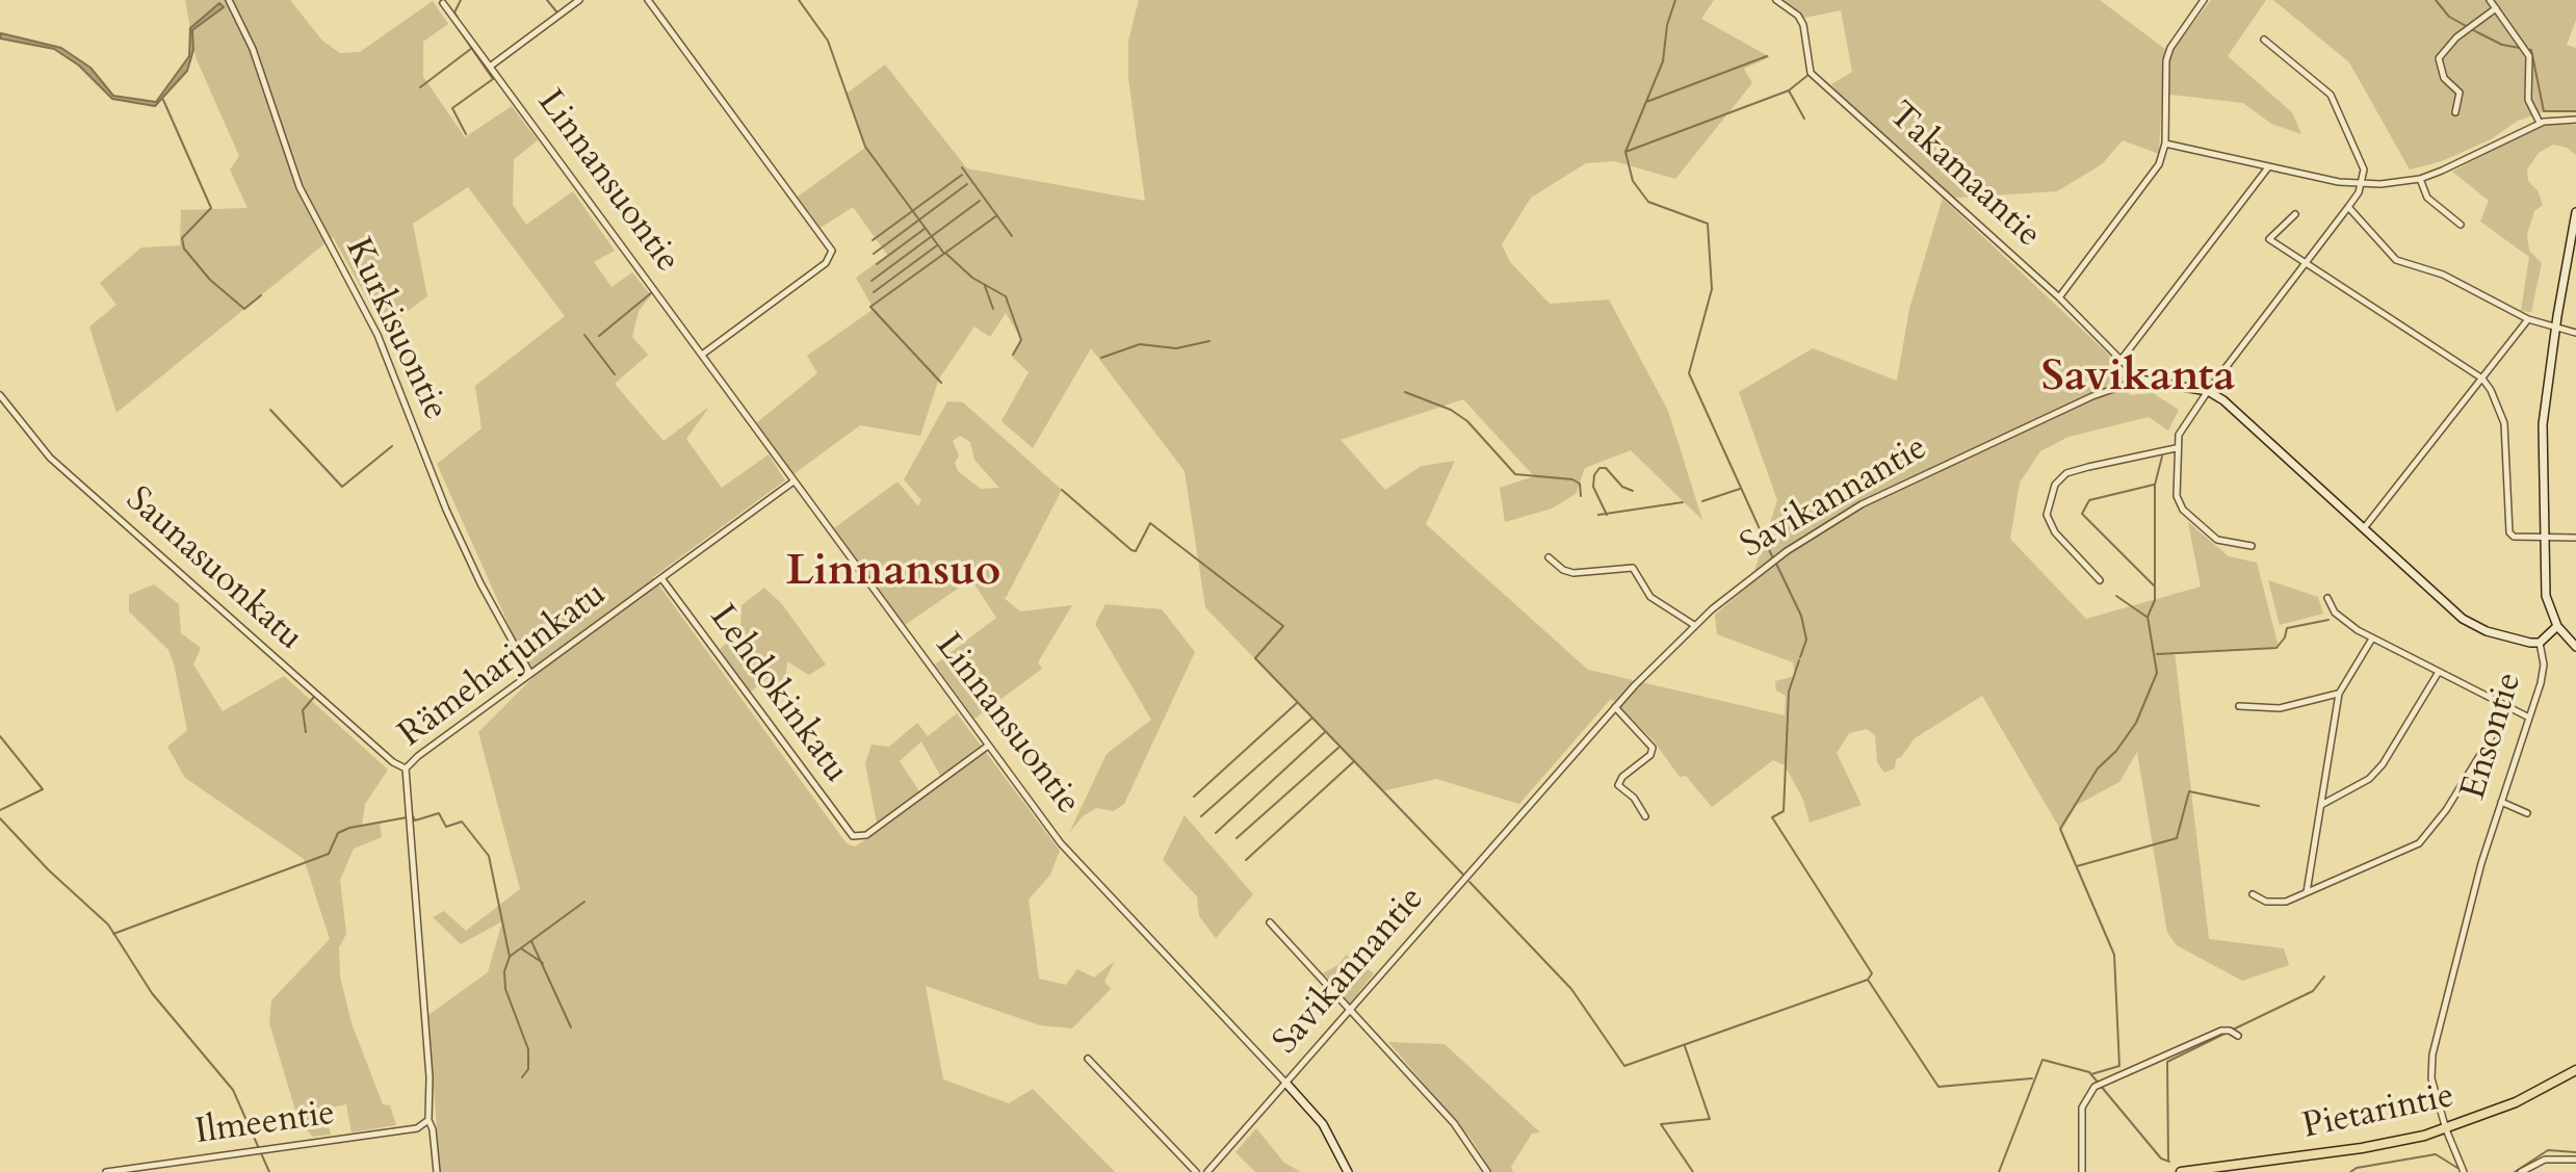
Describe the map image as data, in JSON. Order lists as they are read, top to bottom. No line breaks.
{"streets":{"main road":["Pietarintie"],"street":["Takamaantie","Linnansuontie","Kurkisuontie","Savikannantie","Saunasuonkatu","Rämeharjunkatu","Lehdokinkatu","Ensontie","Ilmeentie"]},"crossings":[["Takamaantie","Savikannantie"],["Linnansuontie","Savikannantie"],["Linnansuontie","Rämeharjunkatu"],["Linnansuontie","Lehdokinkatu"],["Kurkisuontie","Rämeharjunkatu"],["Savikannantie","Ensontie"],["Saunasuonkatu","Rämeharjunkatu"],["Rämeharjunkatu","Lehdokinkatu"],["Rämeharjunkatu","Ilmeentie"],["Ensontie","Pietarintie"]],"districts":["Savikanta","Linnansuo"]}
